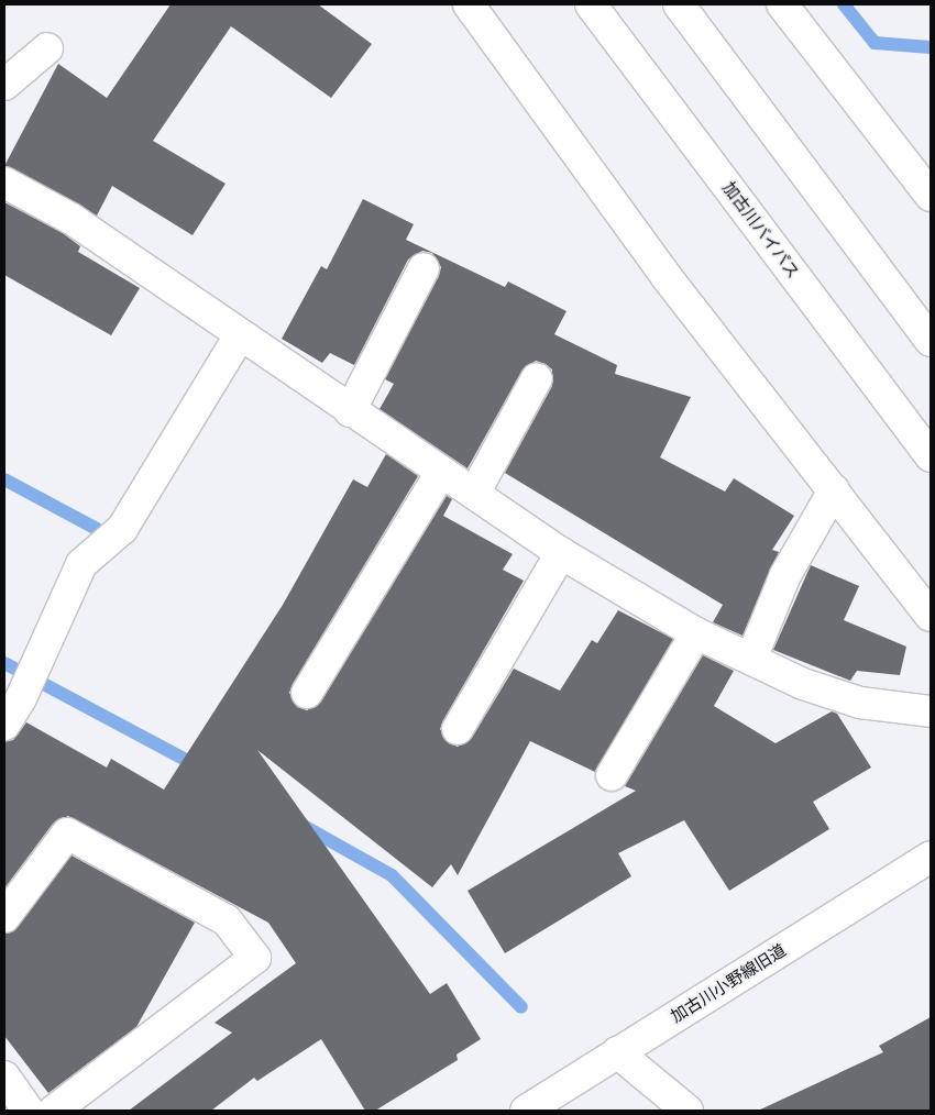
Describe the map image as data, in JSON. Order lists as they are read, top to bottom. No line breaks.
{"streets":{"main road":["加古川バイパス","加古川小野線旧道"]}}
